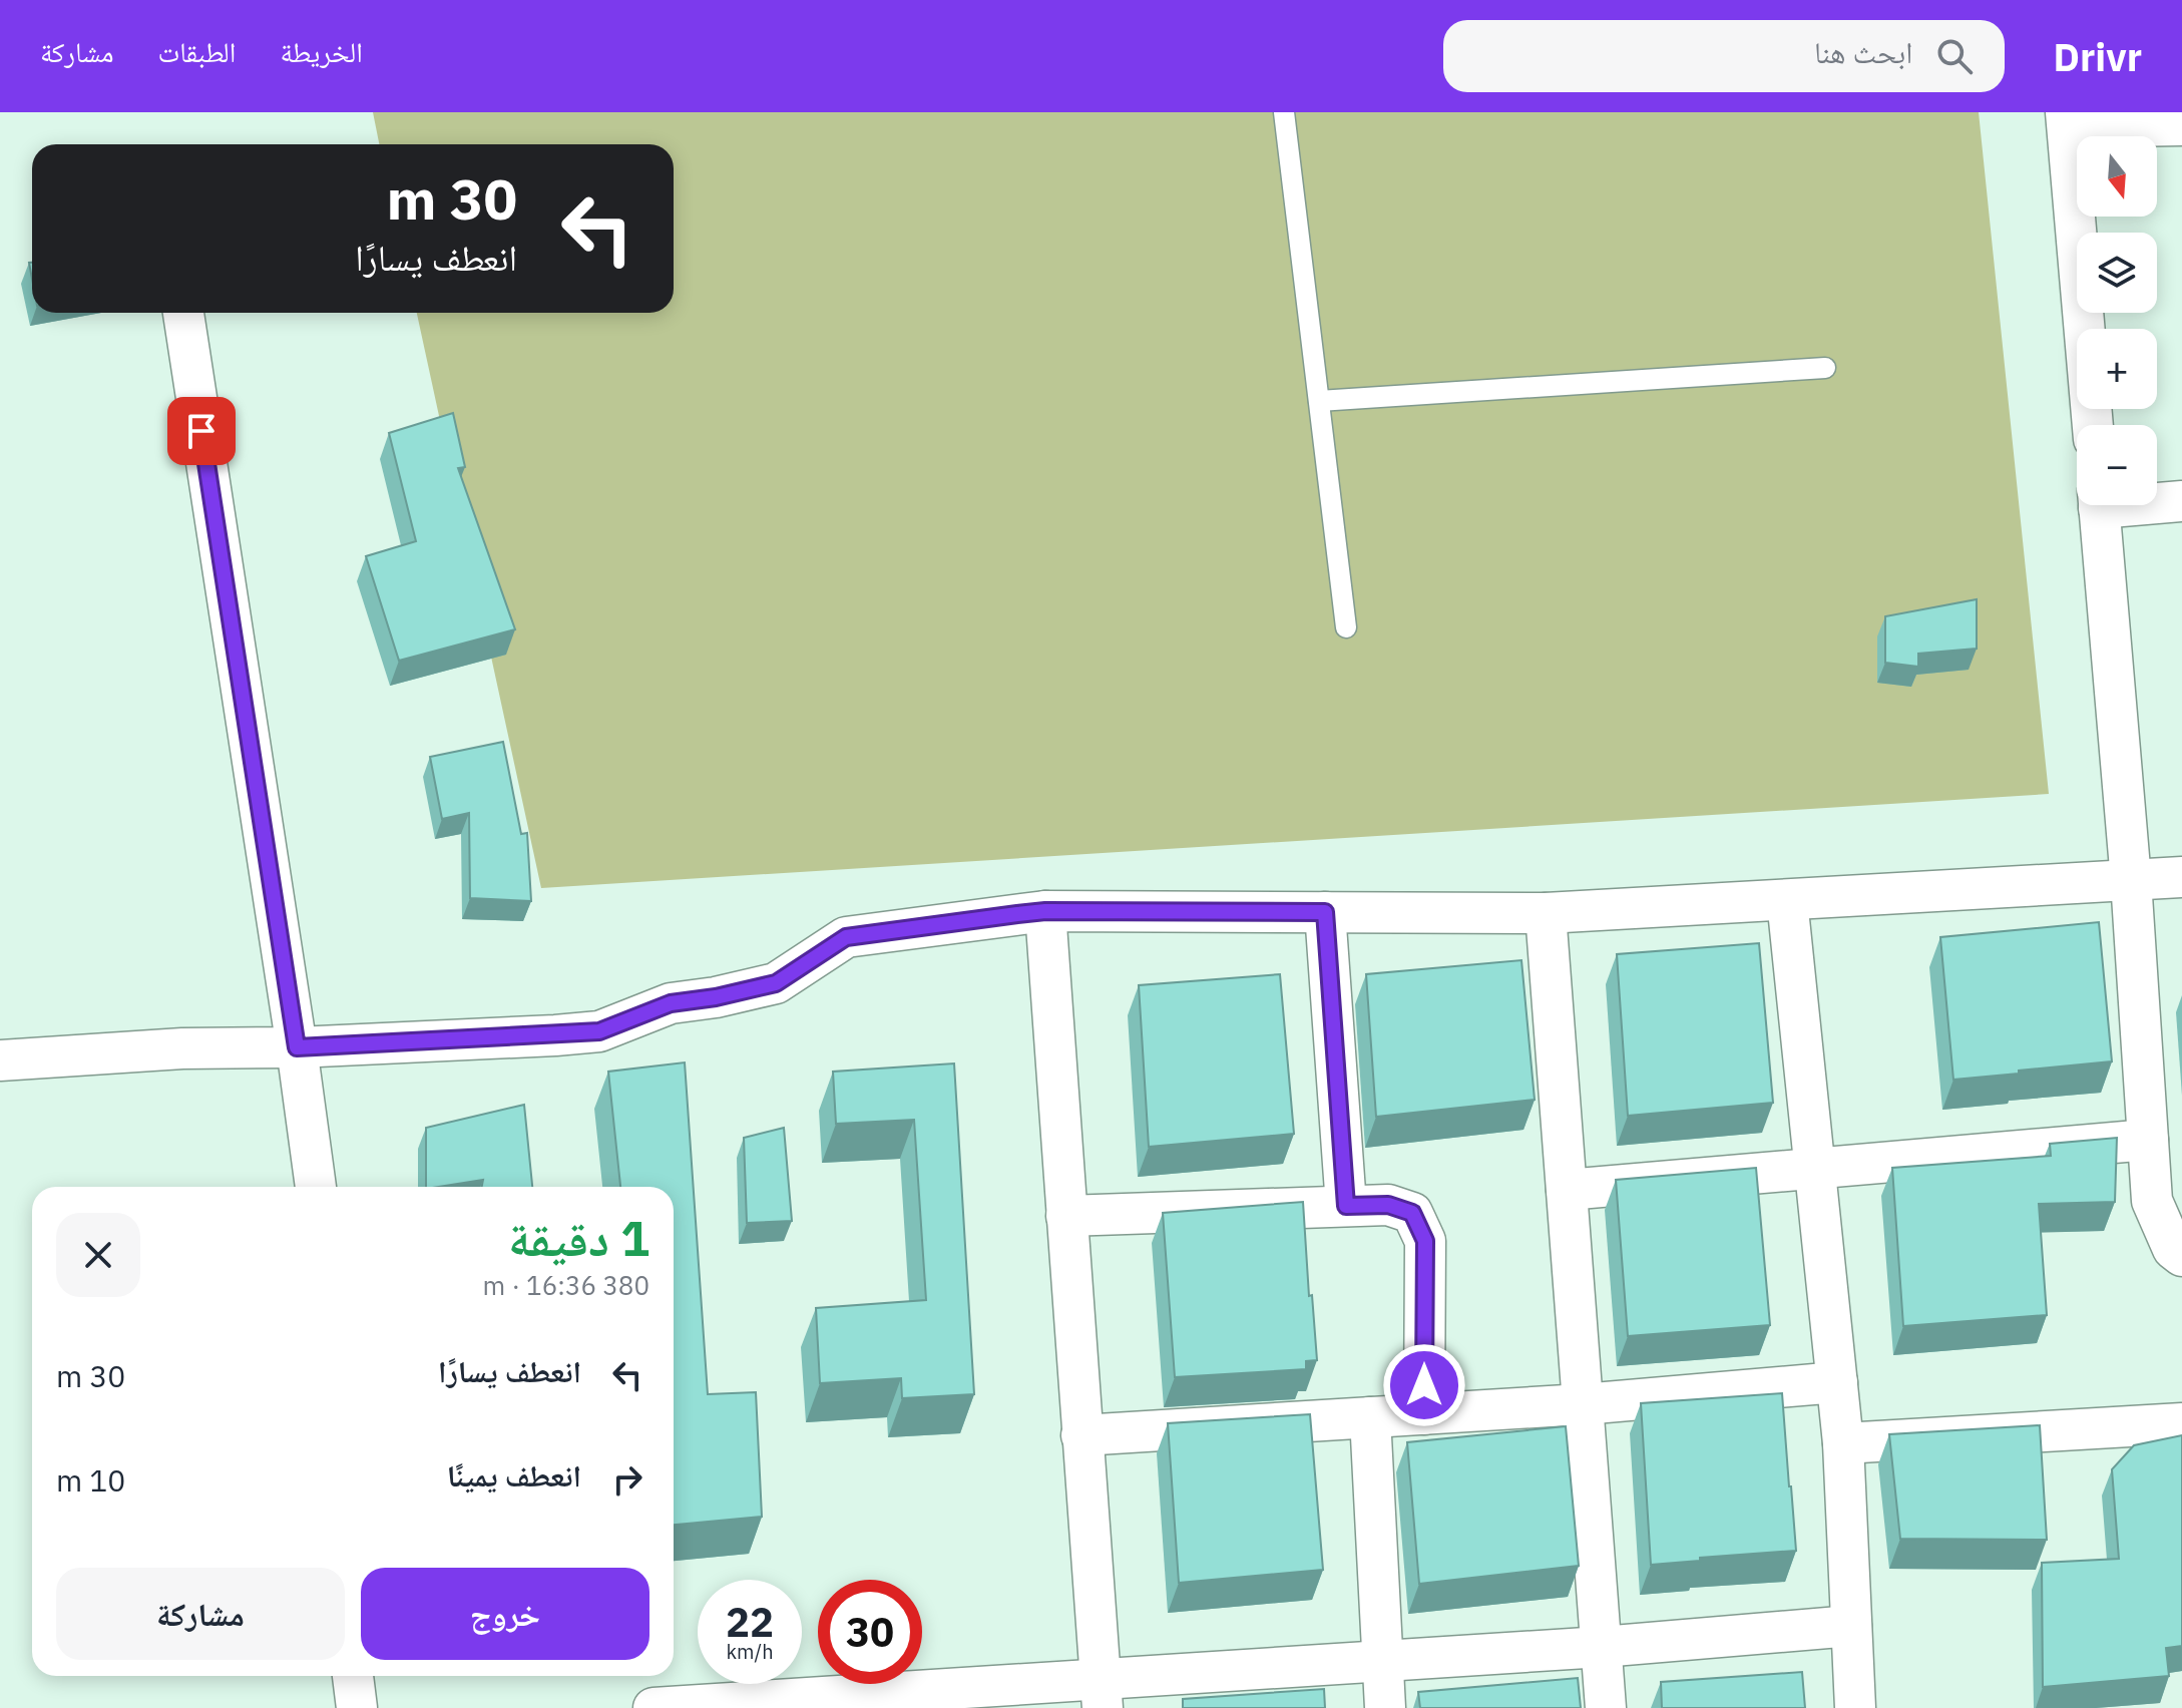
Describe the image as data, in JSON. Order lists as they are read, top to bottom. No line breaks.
{"north":"bottom","page":{"header":"Drivr","search":"ابحث هنا","nav":["الخريطة","الطبقات","مشاركة"],"map_buttons":["+","−"],"turn":["30 m","انعطف يسارًا"],"heading":["1 دقيقة","380 m · 16:36"],"list":[{"name":"انعطف يسارًا","value":"30 m"},{"name":"انعطف يمينًا","value":"10 m"}],"buttons":["خروج","مشاركة"],"speed":"22 km/h","limit":"30"}}
